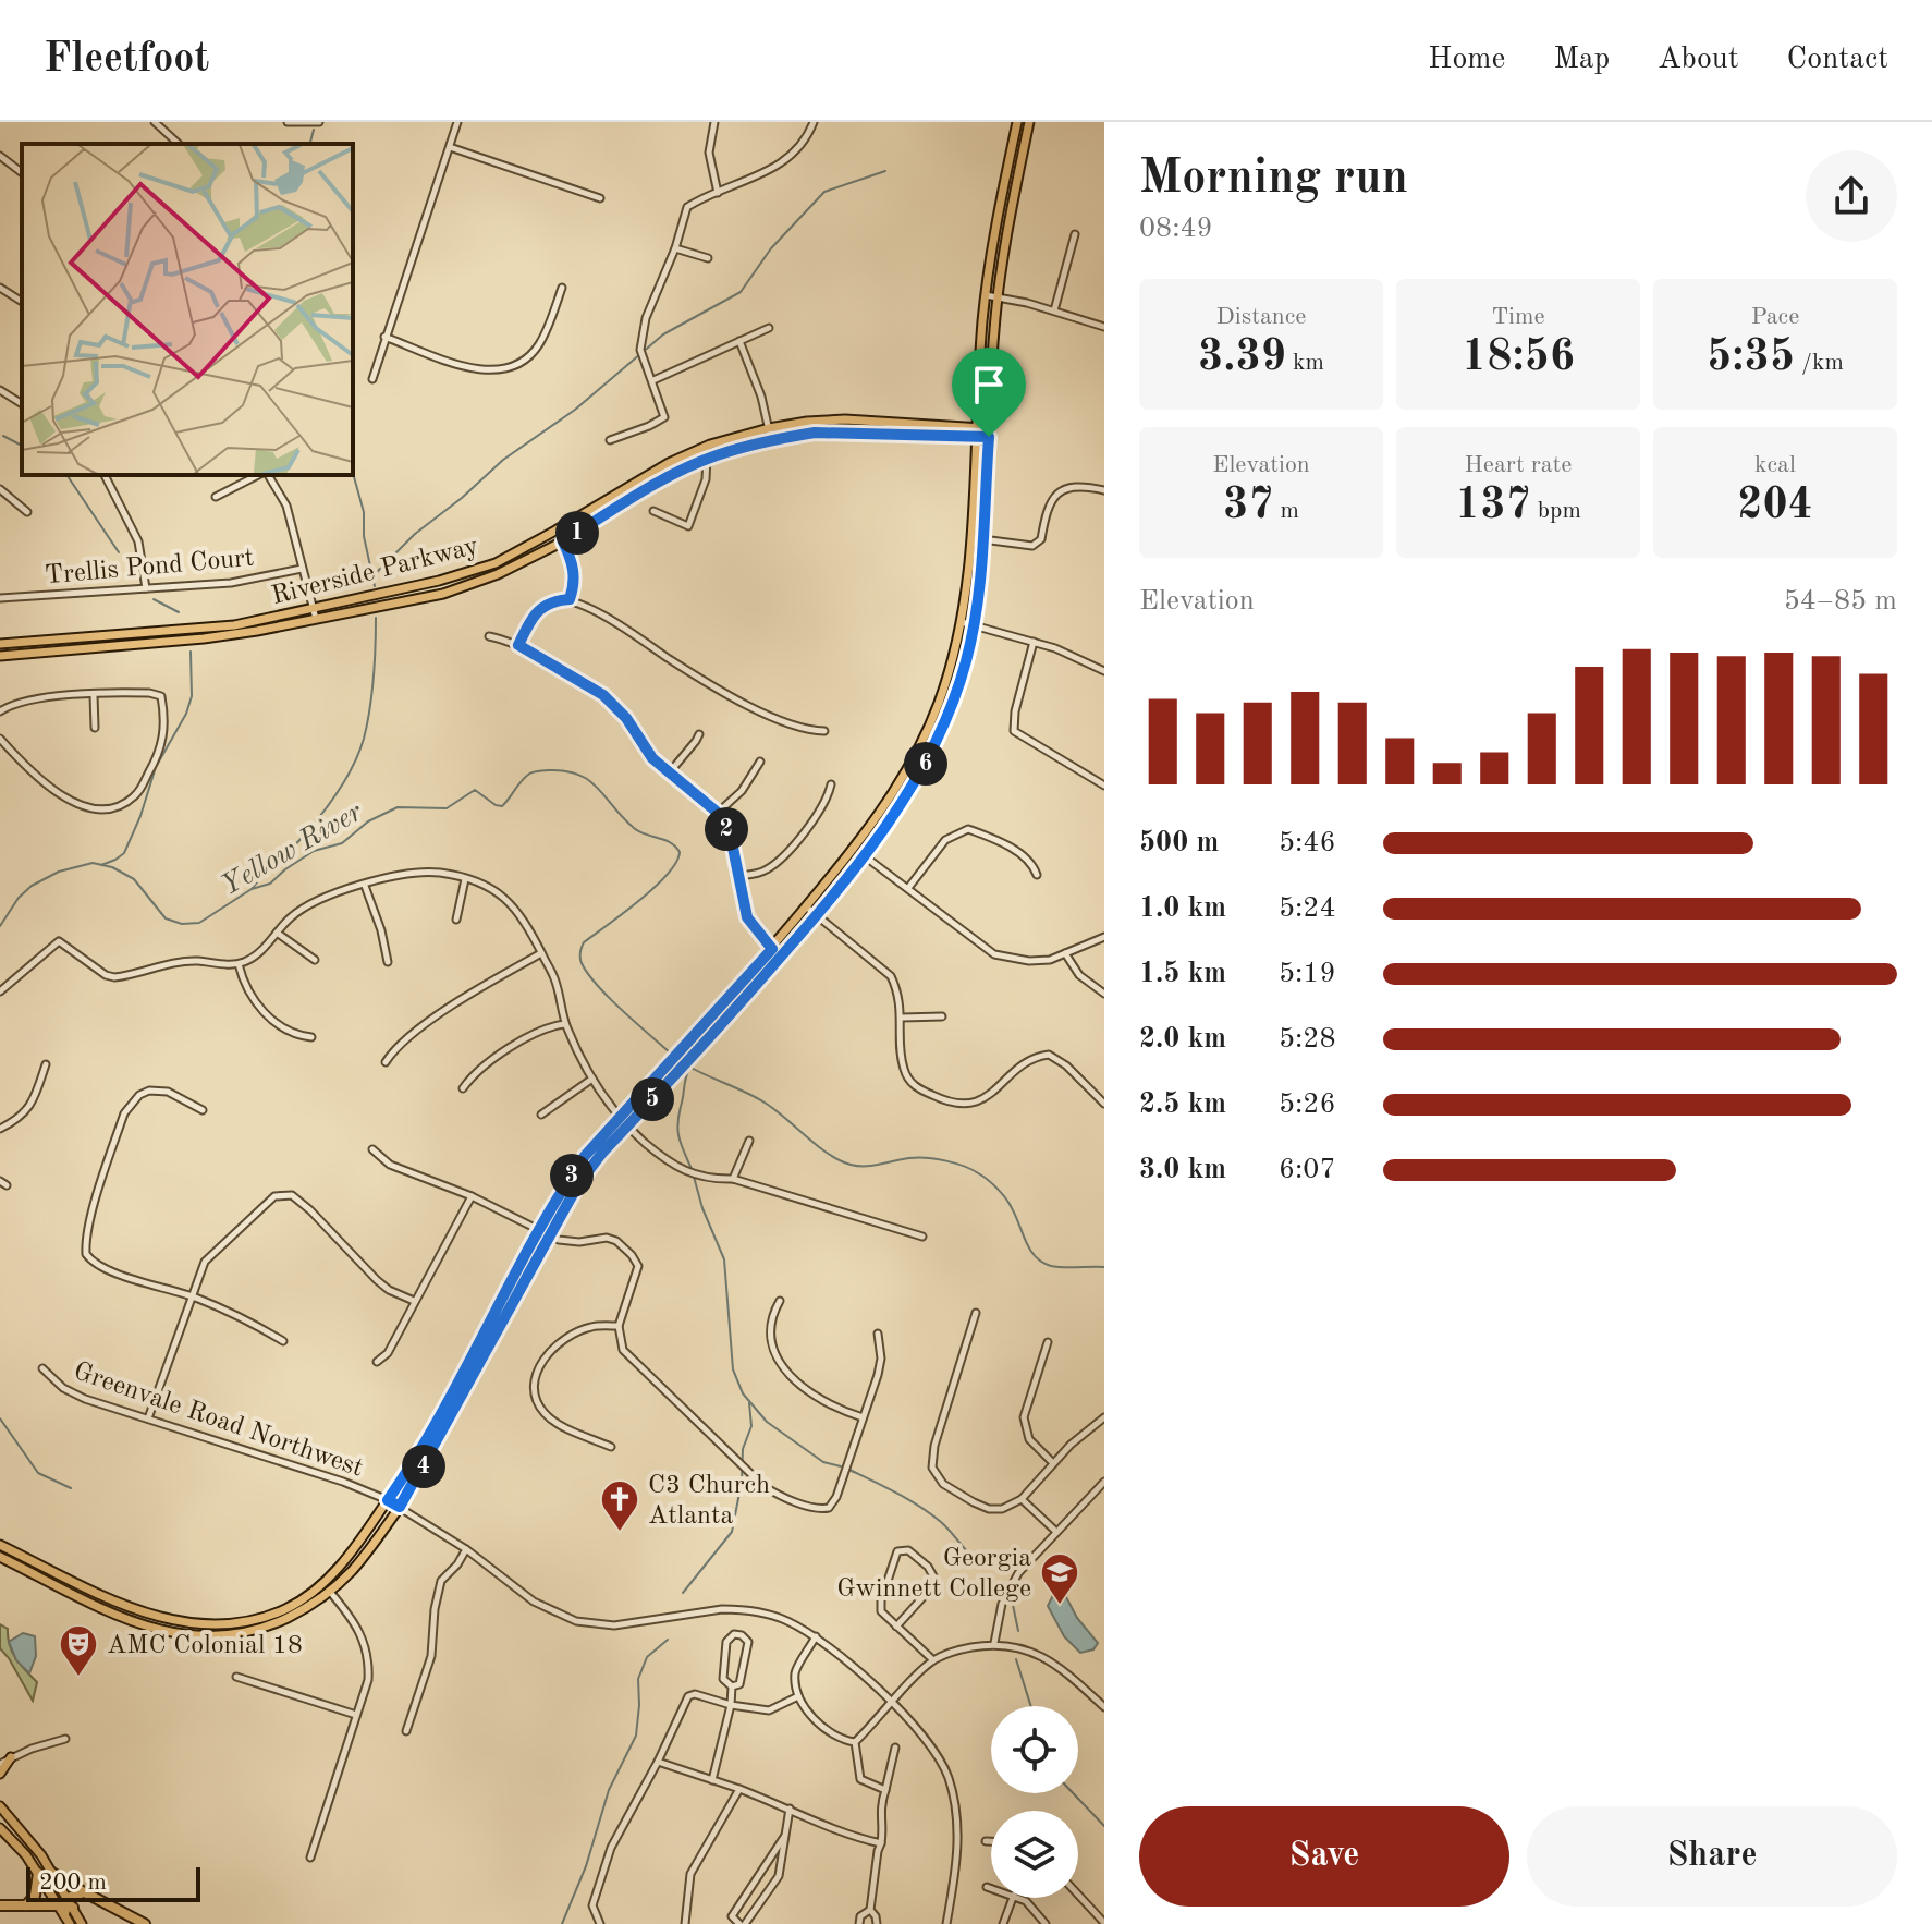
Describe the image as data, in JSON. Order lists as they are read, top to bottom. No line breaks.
{"streets":{"main road":["Riverside Parkway"],"street":["Trellis Pond Court","Greenvale Road Northwest"]},"water":["Yellow River"],"places":{"church":["C3 Church Atlanta"],"school or university":["Georgia Gwinnett College"],"theatre":["AMC Colonial 18"]},"scale_bar":"200 m","page":{"header":"Fleetfoot","nav":["Home","Map","About","Contact"],"heading":["Morning run","08:49"],"stats":[["Distance","3.39 km"],["Time","18:56"],["Pace","5:35 /km"],["Elevation","37 m"],["Heart rate","137 bpm"],["kcal","204"]],"pins":["1","6","2","5","3","4"],"chart":["Elevation","54–85 m"],"list":[{"name":"500 m","note":"5:46"},{"name":"1.0 km","note":"5:24"},{"name":"1.5 km","note":"5:19"},{"name":"2.0 km","note":"5:28"},{"name":"2.5 km","note":"5:26"},{"name":"3.0 km","note":"6:07"}],"buttons":["Save","Share"],"scale":"200 m"}}
